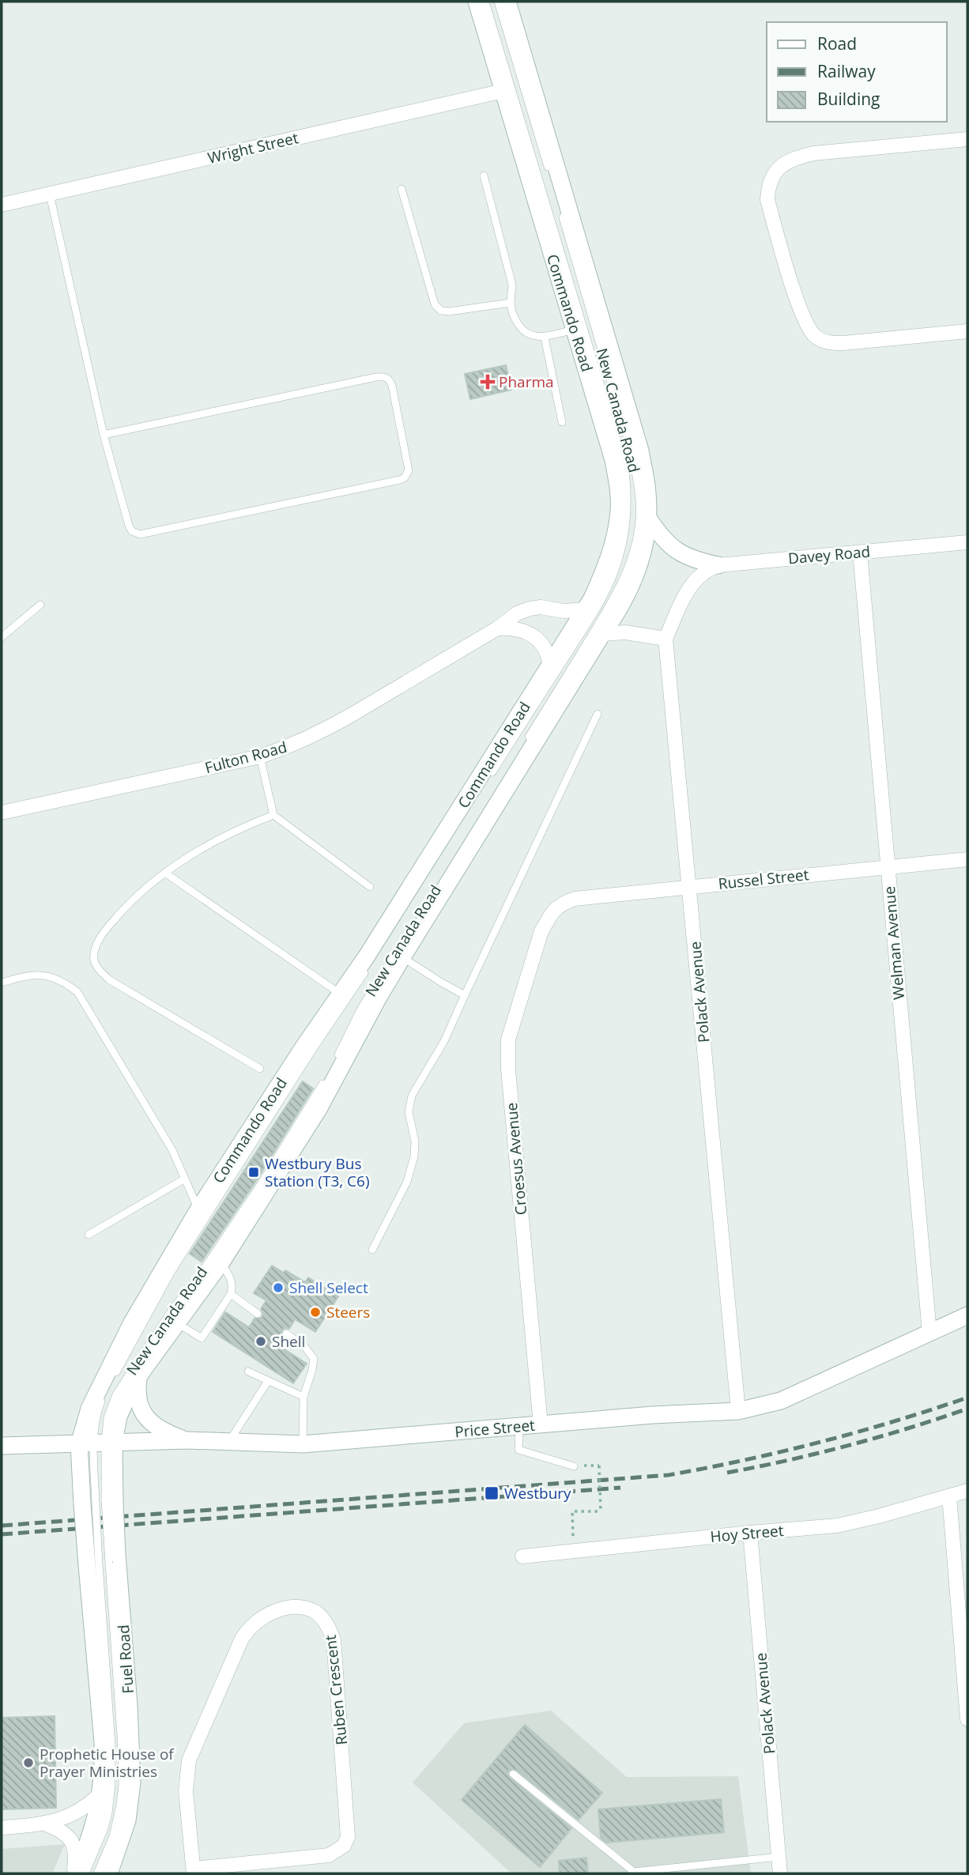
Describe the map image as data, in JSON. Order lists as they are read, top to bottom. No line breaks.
{"streets":{"main road":["Commando Road","Price Street","Fuel Road"],"street":["Wright Street","Davey Road","Fulton Road","Russel Street","Welman Avenue","Polack Avenue","Croesus Avenue","Hoy Street","Ruben Crescent"],"lane":["New Canada Road"]},"crossings":[["Wright Street","Commando Road"],["Commando Road","New Canada Road"],["Commando Road","Fulton Road"],["Commando Road","Price Street"],["Commando Road","Fuel Road"],["New Canada Road","Price Street"],["New Canada Road","Fuel Road"],["Davey Road","Welman Avenue"],["Davey Road","Polack Avenue"],["Russel Street","Welman Avenue"],["Russel Street","Polack Avenue"],["Russel Street","Croesus Avenue"],["Welman Avenue","Price Street"],["Polack Avenue","Price Street"],["Polack Avenue","Hoy Street"],["Croesus Avenue","Price Street"],["Price Street","Fuel Road"]],"places":{"health":["Pharma"],"transit":["Westbury Bus Station (T3, C6)","Westbury"],"other":["Shell Select","Steers","Shell","Prophetic House of Prayer Ministries"]},"legend":["Road","Railway","Building"]}
